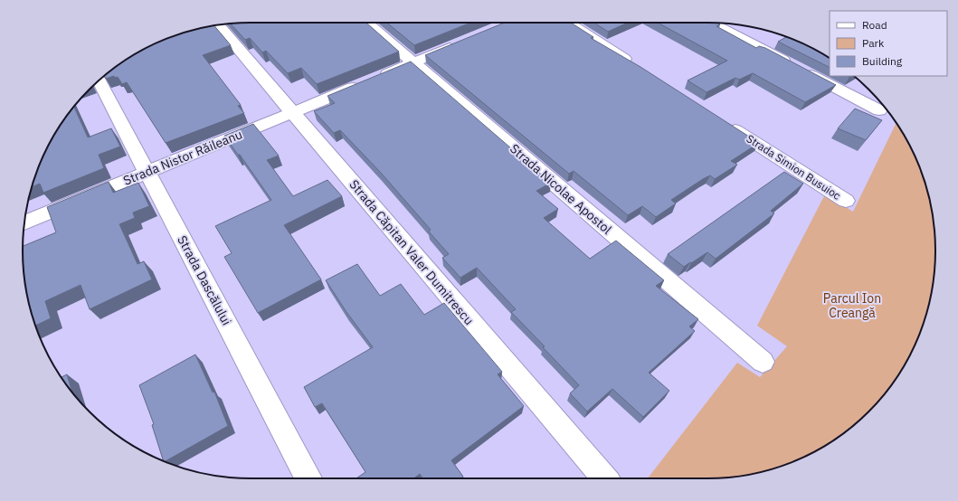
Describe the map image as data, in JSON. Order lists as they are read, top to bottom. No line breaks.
{"streets":{"street":["Strada Nistor Răileanu","Strada Simion Busuioc","Strada Nicolae Apostol","Strada Căpitan Valer Dumitrescu","Strada Dascălului"]},"crossings":[["Strada Nistor Răileanu","Strada Nicolae Apostol"],["Strada Nistor Răileanu","Strada Căpitan Valer Dumitrescu"],["Strada Nistor Răileanu","Strada Dascălului"]],"parks":["Parcul Ion Creangă"],"legend":["Road","Park","Building"]}
